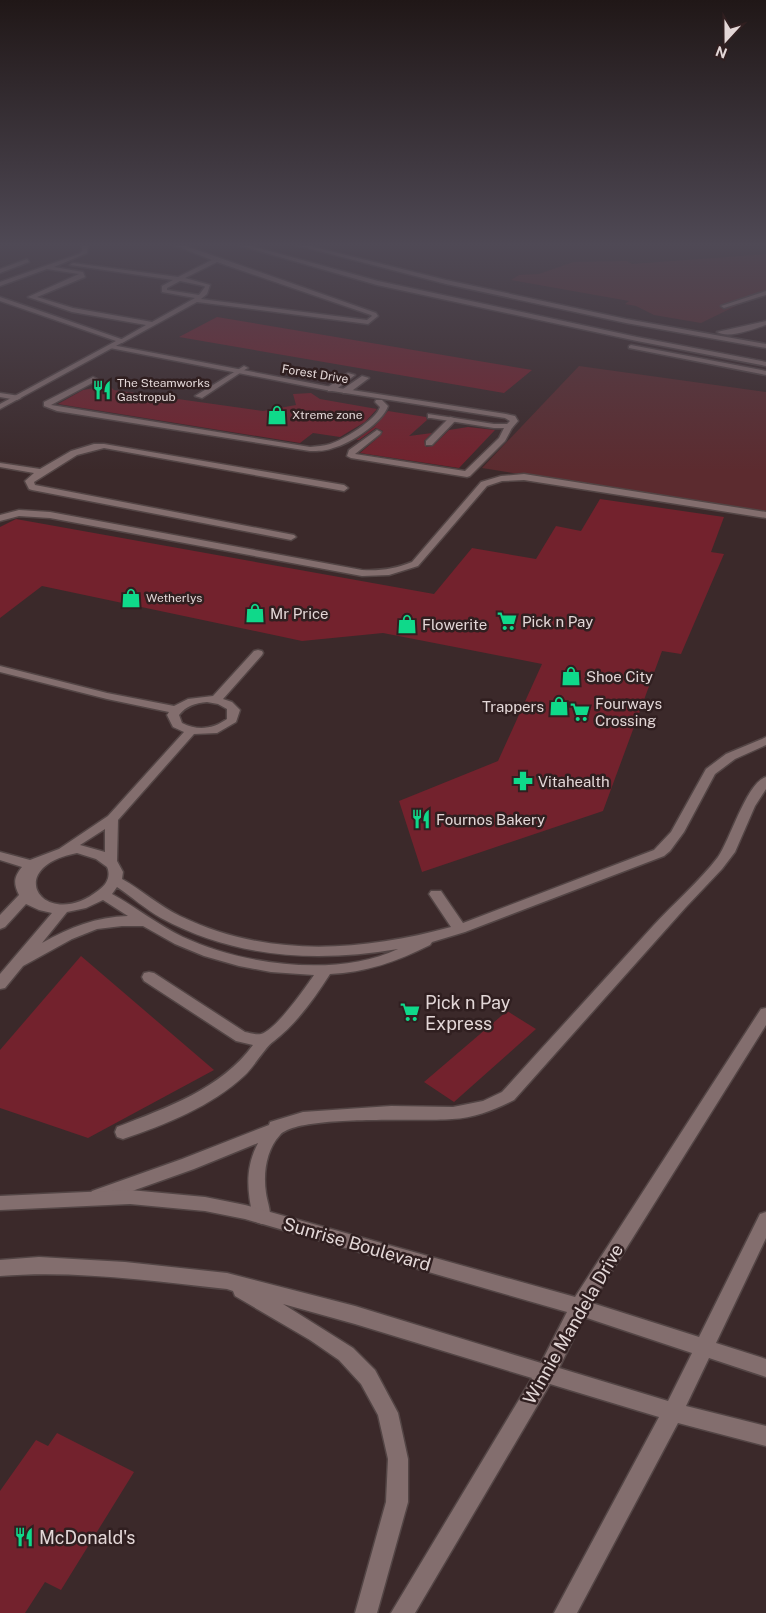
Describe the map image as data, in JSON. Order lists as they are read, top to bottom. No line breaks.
{"streets":{"main road":["Forest Drive","Sunrise Boulevard","Winnie Mandela Drive"]},"crossings":[["Sunrise Boulevard","Winnie Mandela Drive"]],"places":{"restaurant":["The Steamworks Gastropub","Fournos Bakery","McDonald's"],"shop":["Xtreme zone","Wetherlys","Mr Price","Flowerite","Shoe City","Trappers"],"supermarket":["Pick n Pay","Fourways Crossing","Pick n Pay Express"],"pharmacy":["Vitahealth"]},"north":"bottom"}
